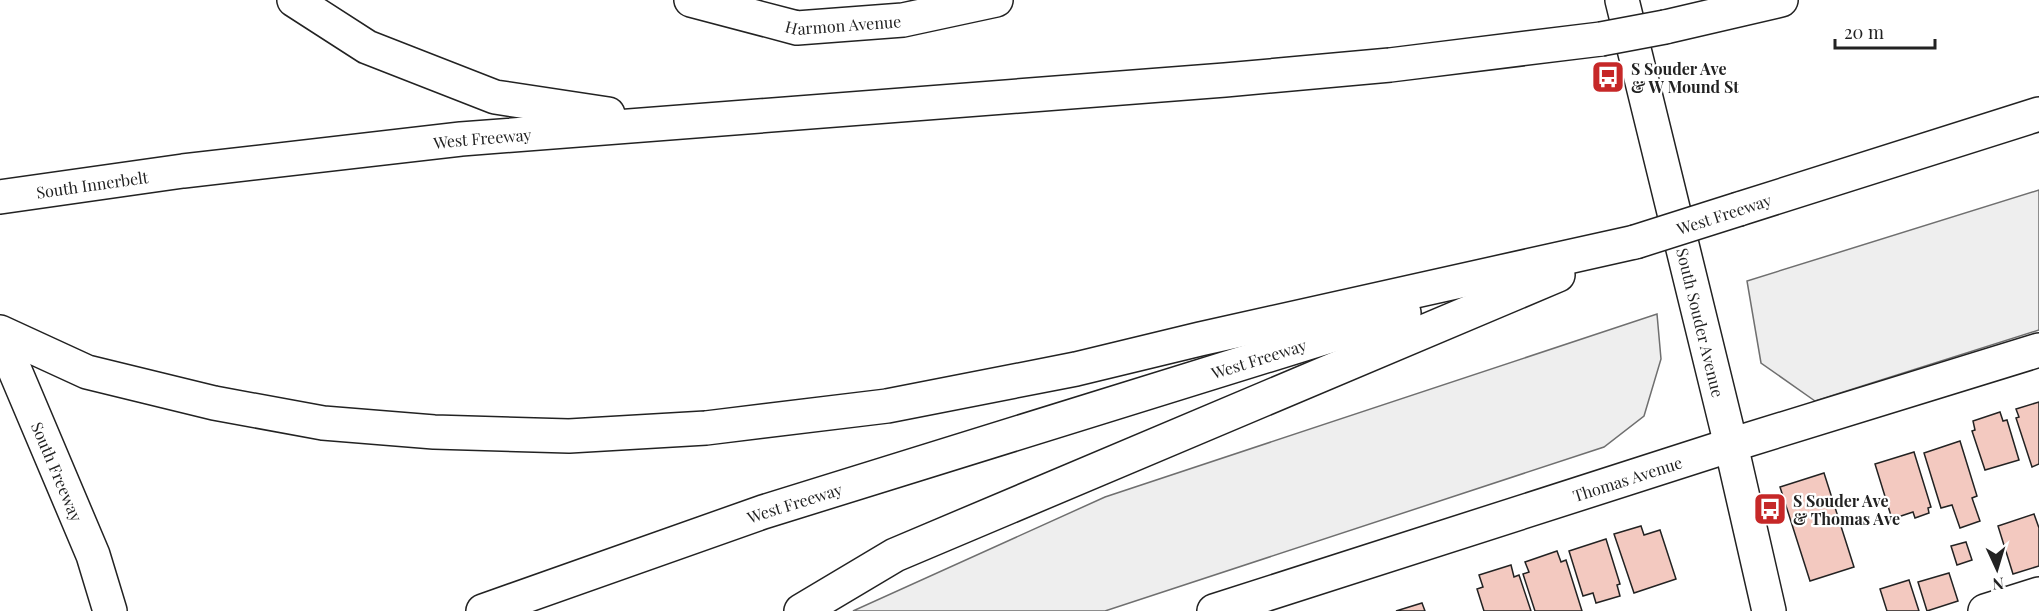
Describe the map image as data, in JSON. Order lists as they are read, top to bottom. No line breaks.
{"streets":{"main road":["Harmon Avenue","West Freeway","South Innerbelt","South Souder Avenue","South Freeway","Thomas Avenue"]},"crossings":[["West Freeway","South Innerbelt"],["South Souder Avenue","Thomas Avenue"]],"places":{"bus stop":["S Souder Ave & W Mound St","S Souder Ave & Thomas Ave"]},"scale_bar":"20 m","north":"bottom"}
